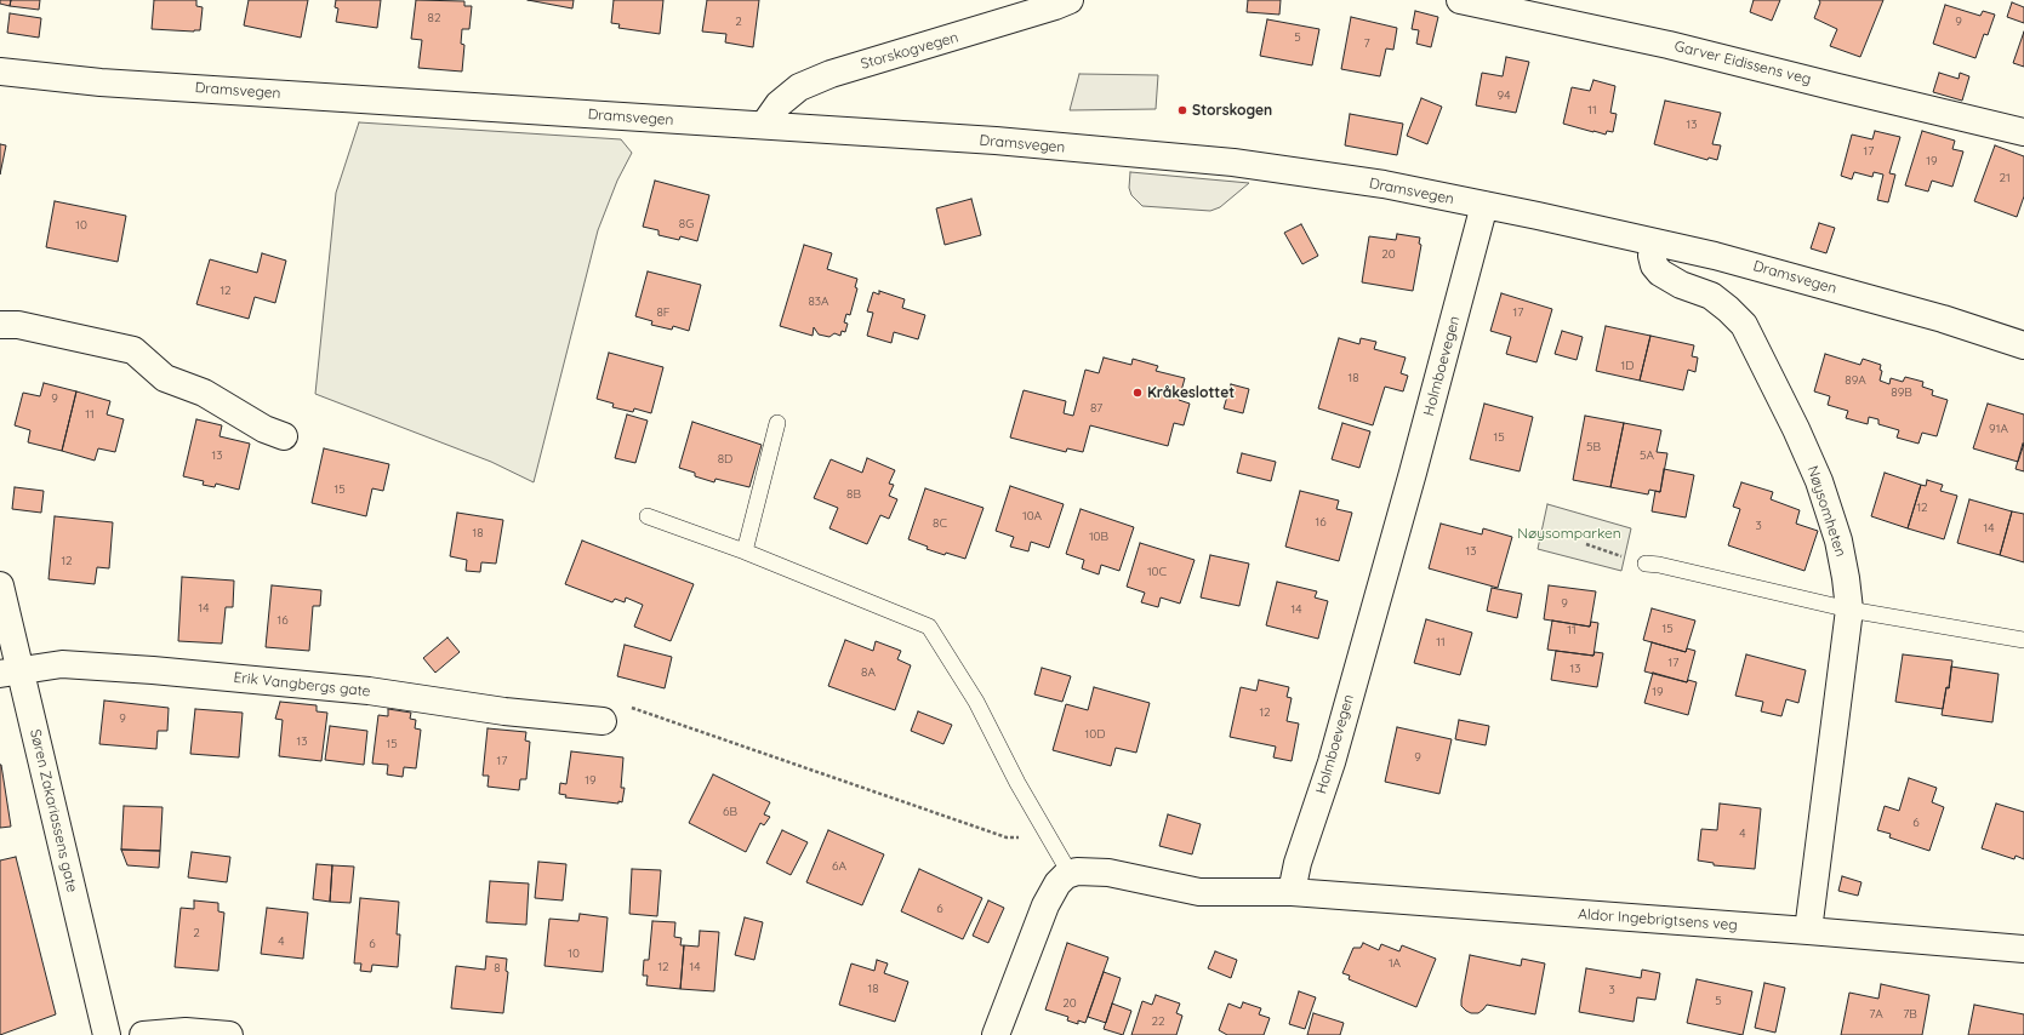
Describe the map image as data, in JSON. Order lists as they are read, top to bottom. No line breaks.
{"streets":{"street":["Storskogvegen","Garver Eidissens veg","Dramsvegen","Holmboevegen","Nøysomheten","Erik Vangbergs gate","Søren Zakariassens gate","Aldor Ingebrigtsens veg"]},"crossings":[["Storskogvegen","Dramsvegen"],["Dramsvegen","Holmboevegen"],["Dramsvegen","Nøysomheten"],["Holmboevegen","Aldor Ingebrigtsens veg"],["Nøysomheten","Aldor Ingebrigtsens veg"],["Erik Vangbergs gate","Søren Zakariassens gate"]],"parks":["Nøysomparken"],"places":["Storskogen","Kråkeslottet"],"house_numbers":["82","2","9","5","7","94","11","13","17","19","21","8G","10","20","12","83A","8F","17","1D","18","89A","89B","9","87","11","91A","15","5B","13","5A","8D","15","8B","12","10A","16","8C","3","14","18","10B","13","12","10C","9","14","14","16","15","11","11","17","13","8A","19","12","9","10D","13","15","9","17","19","6B","6","4","6A","6","2","4","6","10","1A","12","14","8","18","3","5","20","7A","7B","22"]}
